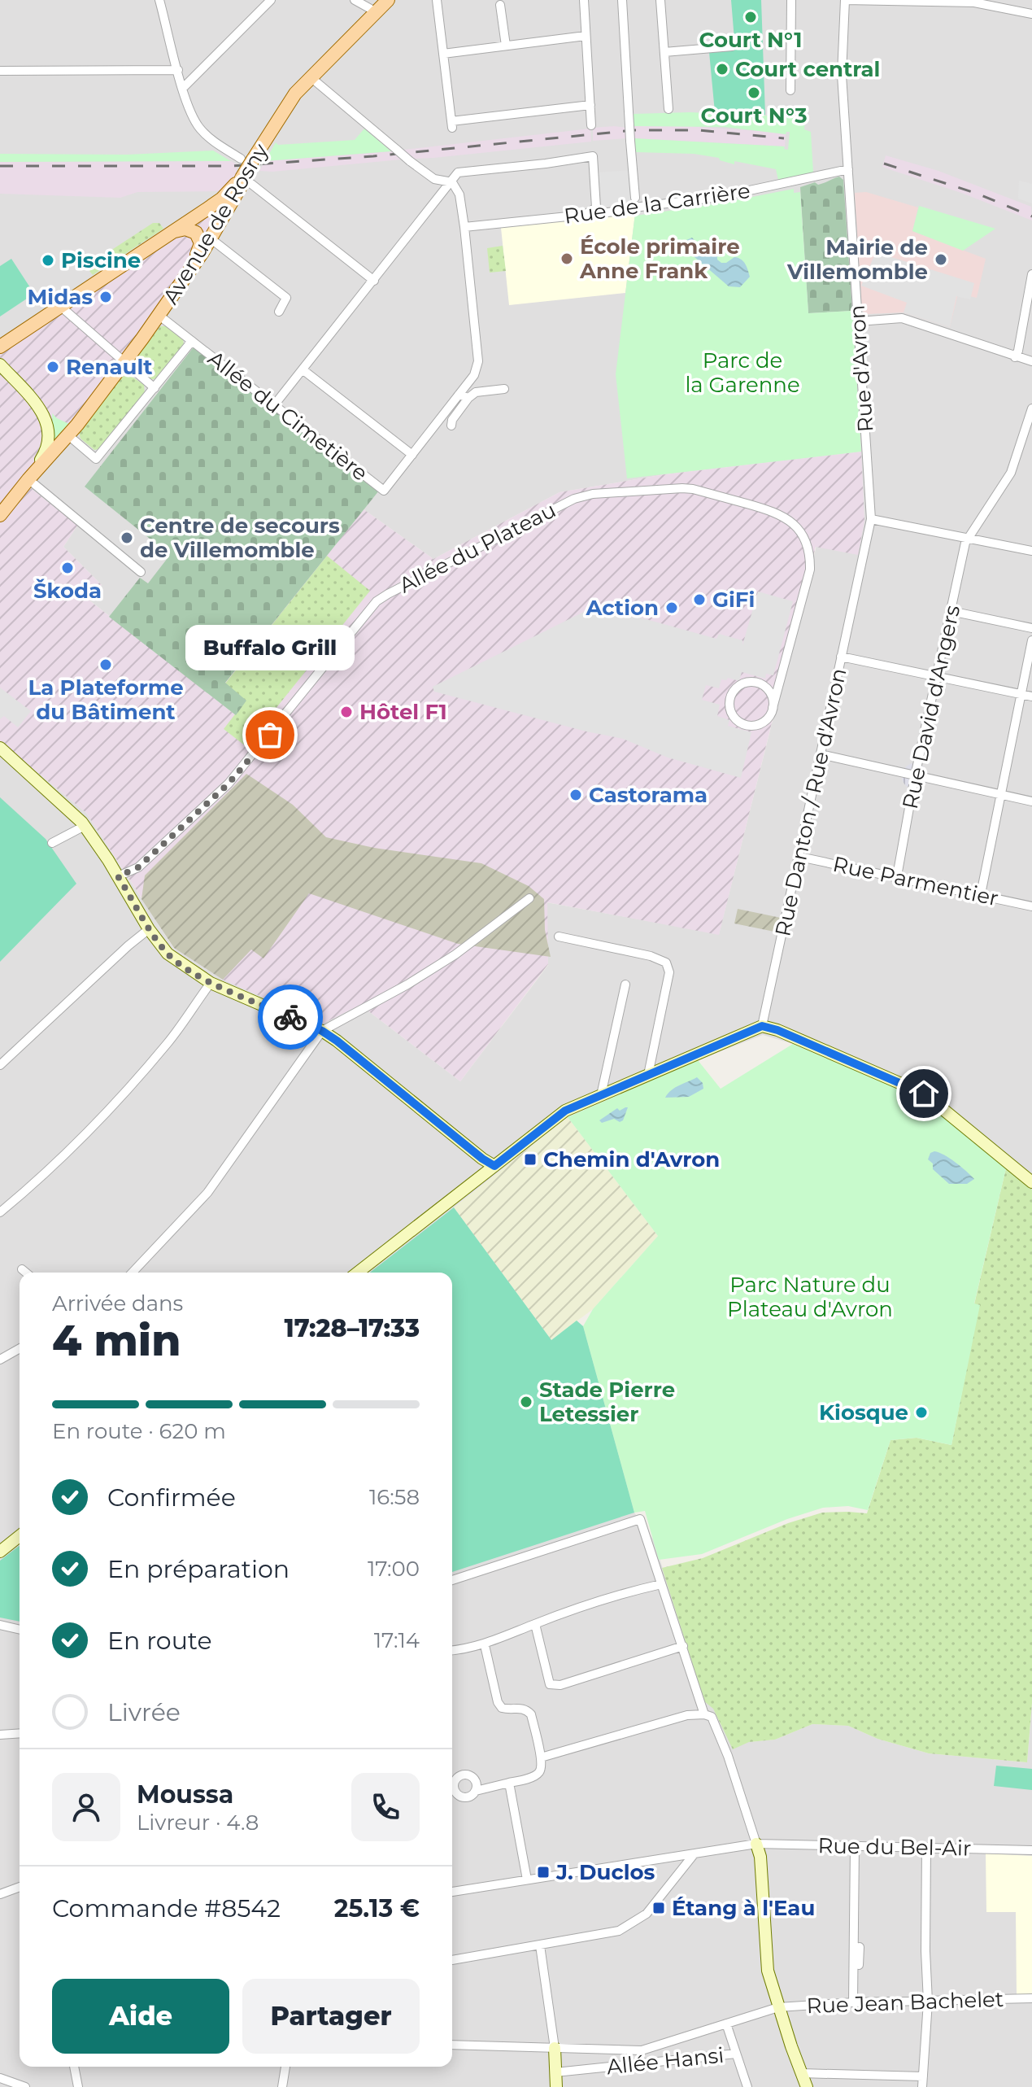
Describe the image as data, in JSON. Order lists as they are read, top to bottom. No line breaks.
{"streets":{"main road":["Avenue de Rosny"],"street":["Rue de la Carrière","Rue d'Avron","Allée du Cimetière","Allée du Plateau","Rue David d'Angers","Rue Danton / Rue d'Avron","Rue Parmentier","Rue du Bel-Air","Rue Jean Bachelet","Allée Hansi"]},"crossings":[["Rue de la Carrière","Rue d'Avron"],["Avenue de Rosny","Allée du Cimetière"],["Rue d'Avron","Rue Danton / Rue d'Avron"],["Rue David d'Angers","Rue Parmentier"],["Rue Danton / Rue d'Avron","Rue Parmentier"]],"parks":["Parc de la Garenne","Parc Nature du Plateau d'Avron"],"places":{"other":["Court N°1","Court central","Court N°3","École primaire Anne Frank","Mairie de Villemomble","Piscine","Midas","Renault","Centre de secours de Villemomble","Škoda","GiFi","Action","La Plateforme du Bâtiment","Hôtel F1","Buffalo Grill","Castorama","Stade Pierre Letessier","Kiosque"],"transit":["Chemin d'Avron","J. Duclos","Étang à l'Eau"]},"page":{"bubble":"Buffalo Grill","heading":["4 min","Arrivée dans","17:28–17:33"],"panel":["Moussa","Livreur · 4.8","Commande #8542","25.13 €"],"bar":"En route · 620 m","list":[["Confirmée","16:58"],["En préparation","17:00"],["En route","17:14"],"Livrée"],"buttons":["Aide","Partager"]}}
